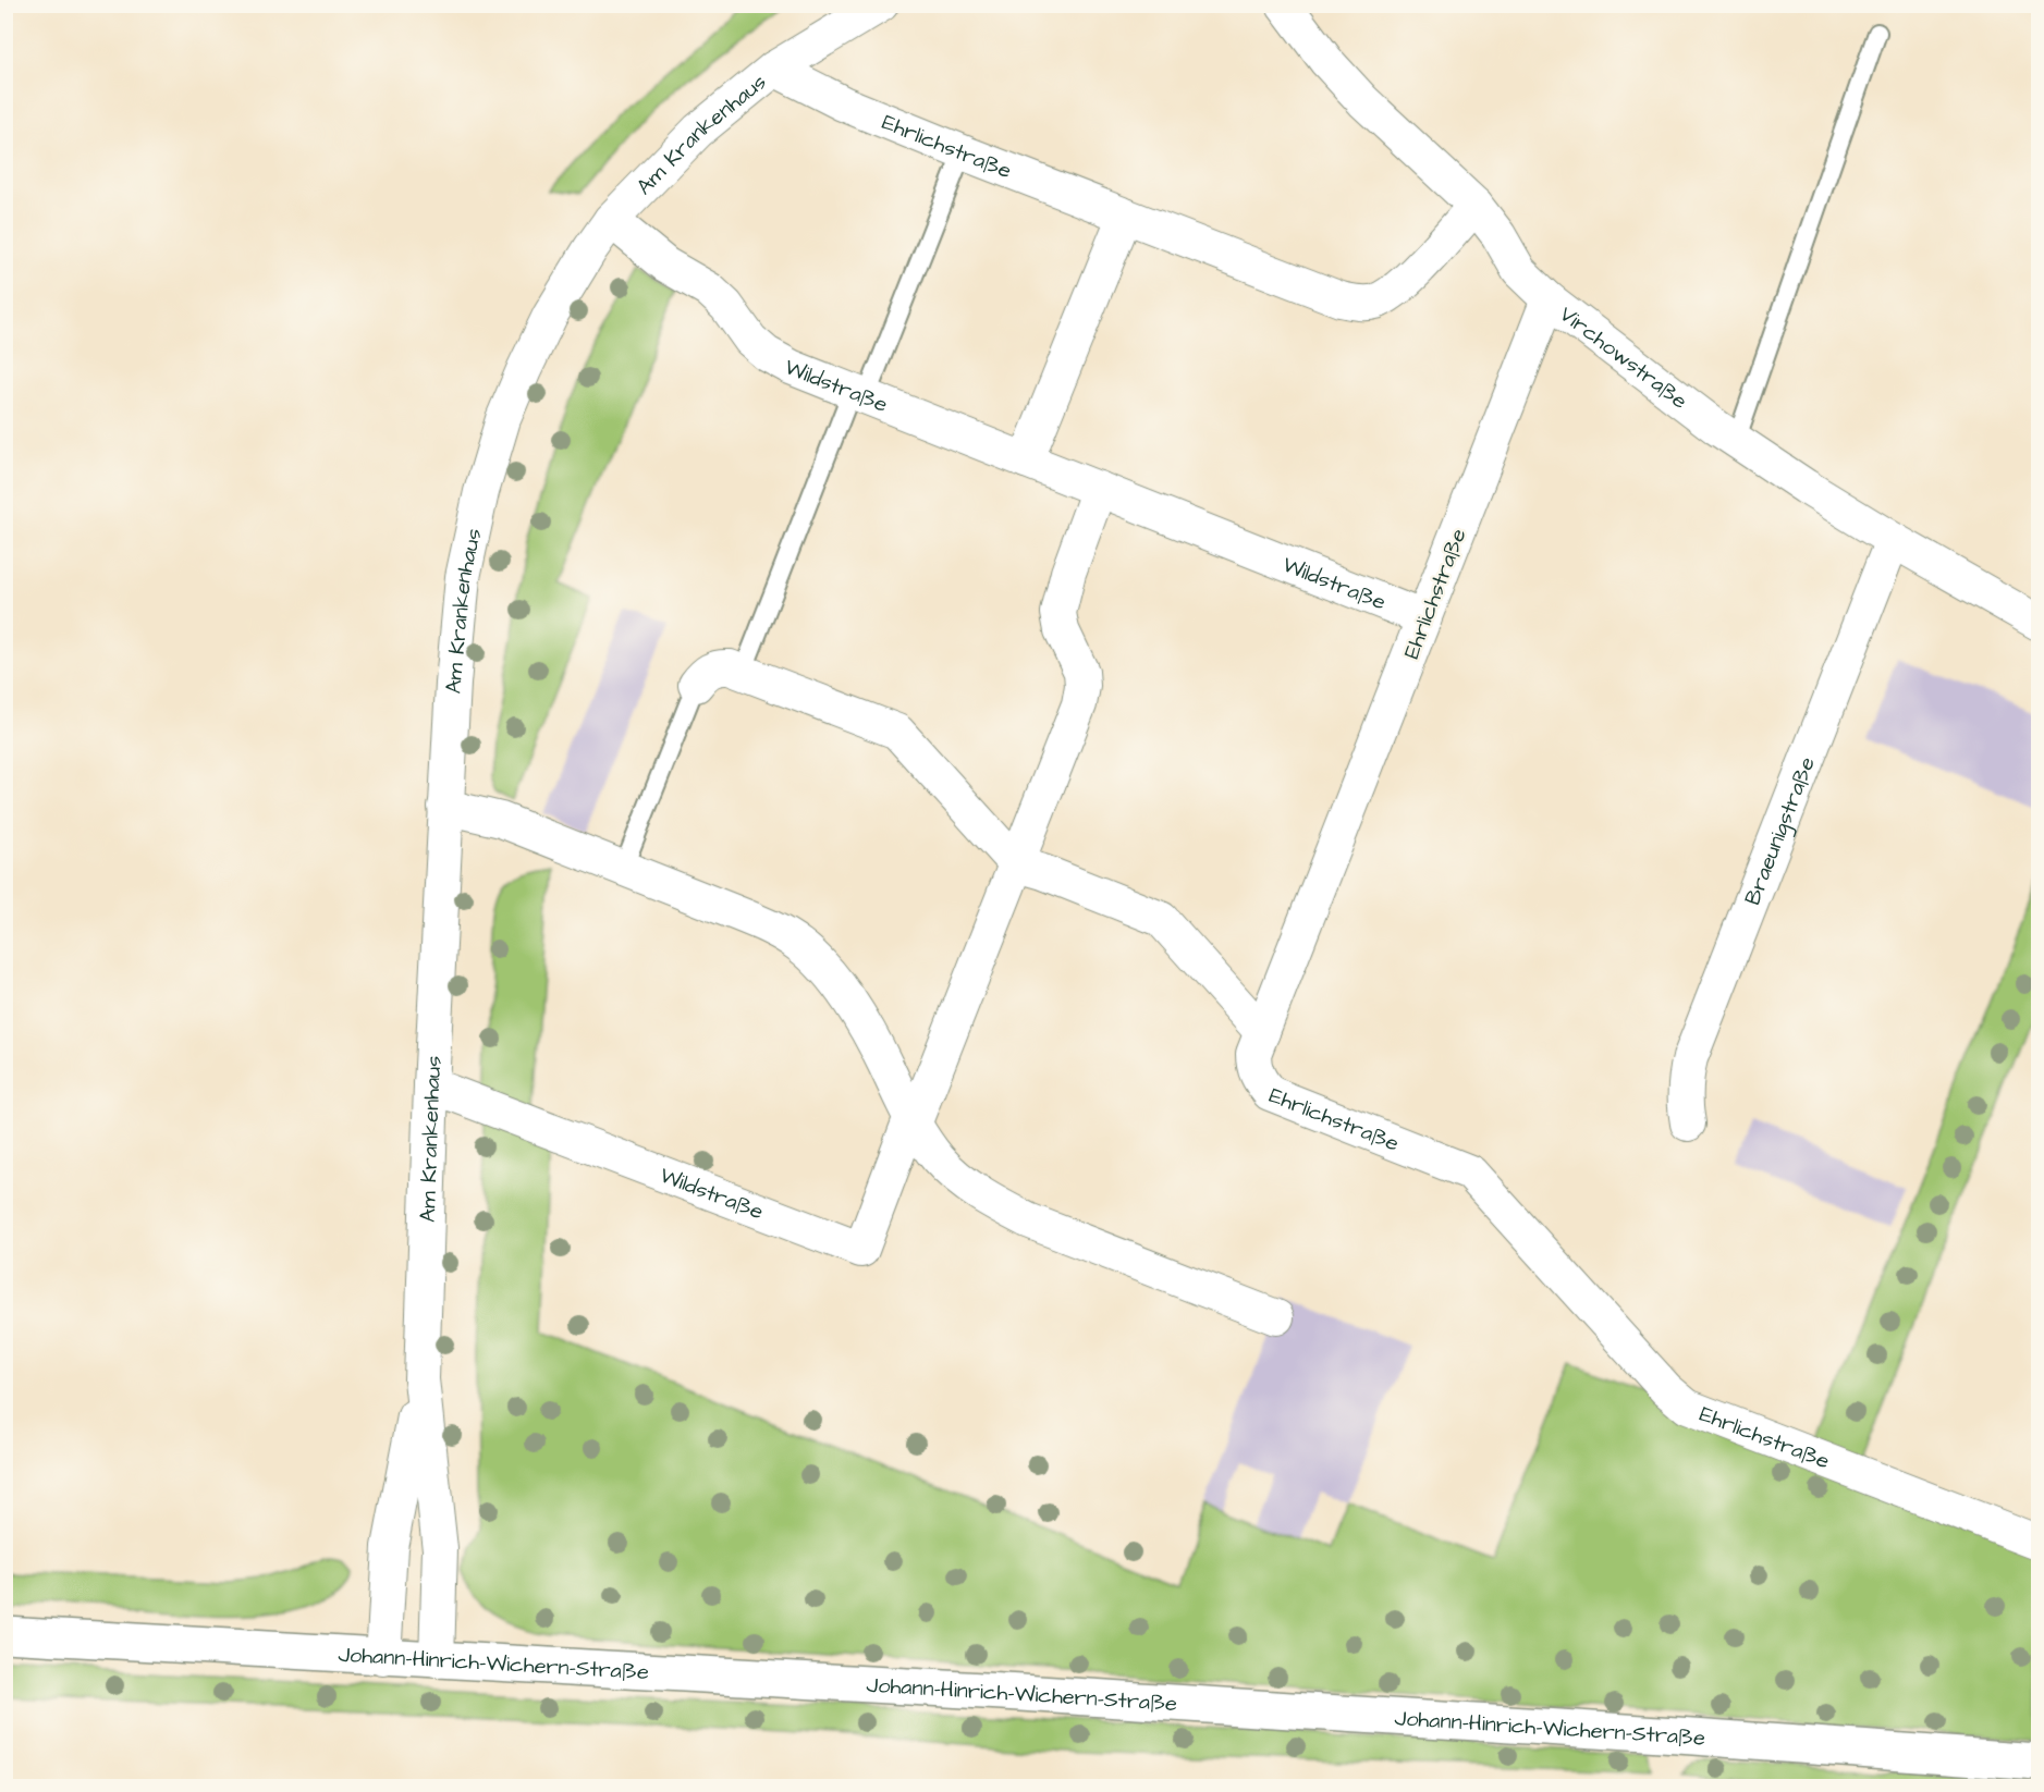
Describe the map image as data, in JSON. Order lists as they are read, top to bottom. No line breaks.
{"streets":{"street":["Am Krankenhaus","Ehrlichstraße","Virchowstraße","Wildstraße","Braeunigstraße","Johann-Hinrich-Wichern-Straße"]},"crossings":[["Am Krankenhaus","Ehrlichstraße"],["Am Krankenhaus","Wildstraße"],["Am Krankenhaus","Johann-Hinrich-Wichern-Straße"],["Ehrlichstraße","Virchowstraße"],["Ehrlichstraße","Wildstraße"],["Virchowstraße","Braeunigstraße"]]}
